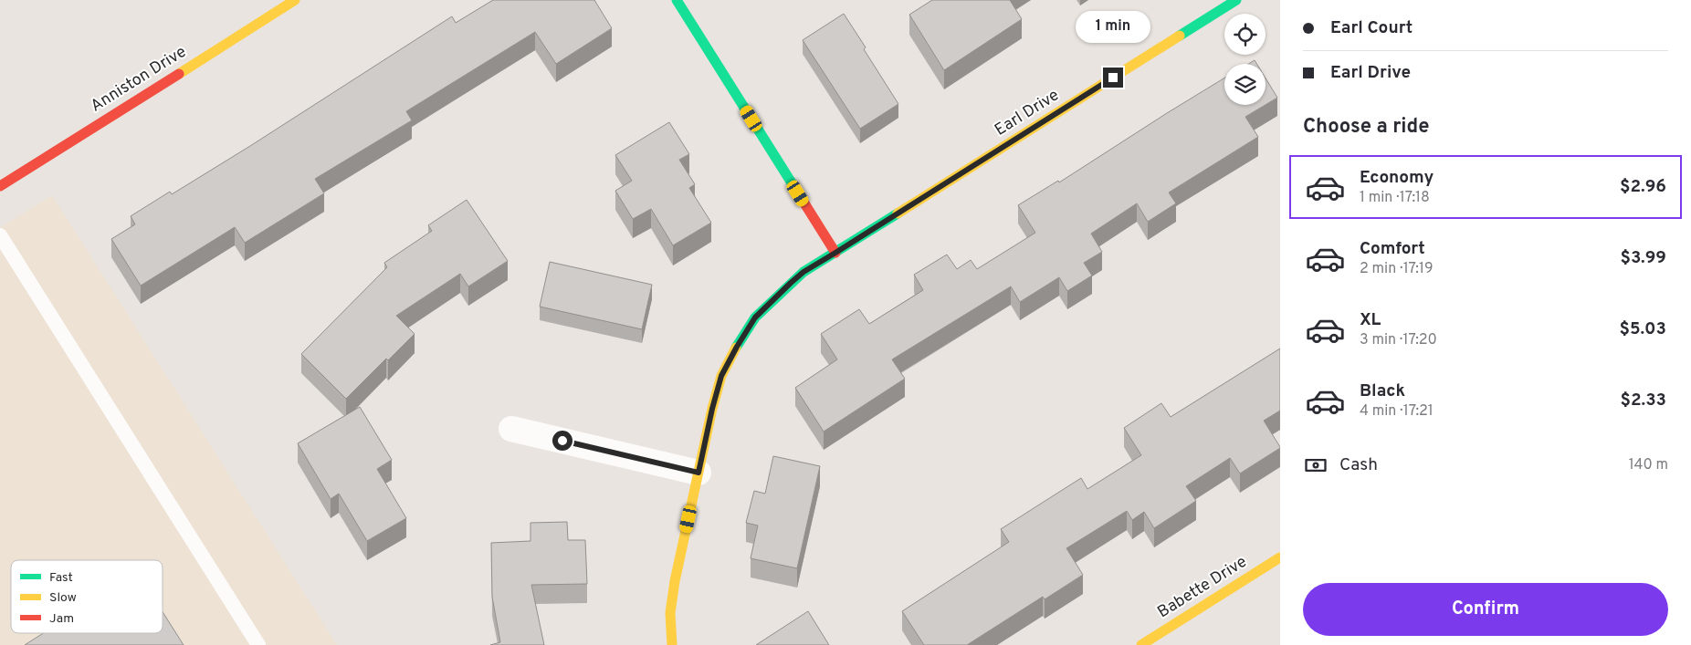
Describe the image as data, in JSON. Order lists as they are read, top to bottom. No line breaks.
{"streets":{"street":["Anniston Drive","Earl Drive","Babette Drive"]},"legend":["Fast","Slow","Jam"],"page":{"banner":["Earl Court","Earl Drive"],"bubble":"1 min","heading":"Choose a ride","list":[{"name":"Economy","note":"1 min · 17:18","value":"$2.96"},{"name":"Comfort","note":"2 min · 17:19","value":"$3.99"},{"name":"XL","note":"3 min · 17:20","value":"$5.03"},{"name":"Black","note":"4 min · 17:21","value":"$2.33"}],"pay":["Cash","140 m"],"buttons":"Confirm"}}
